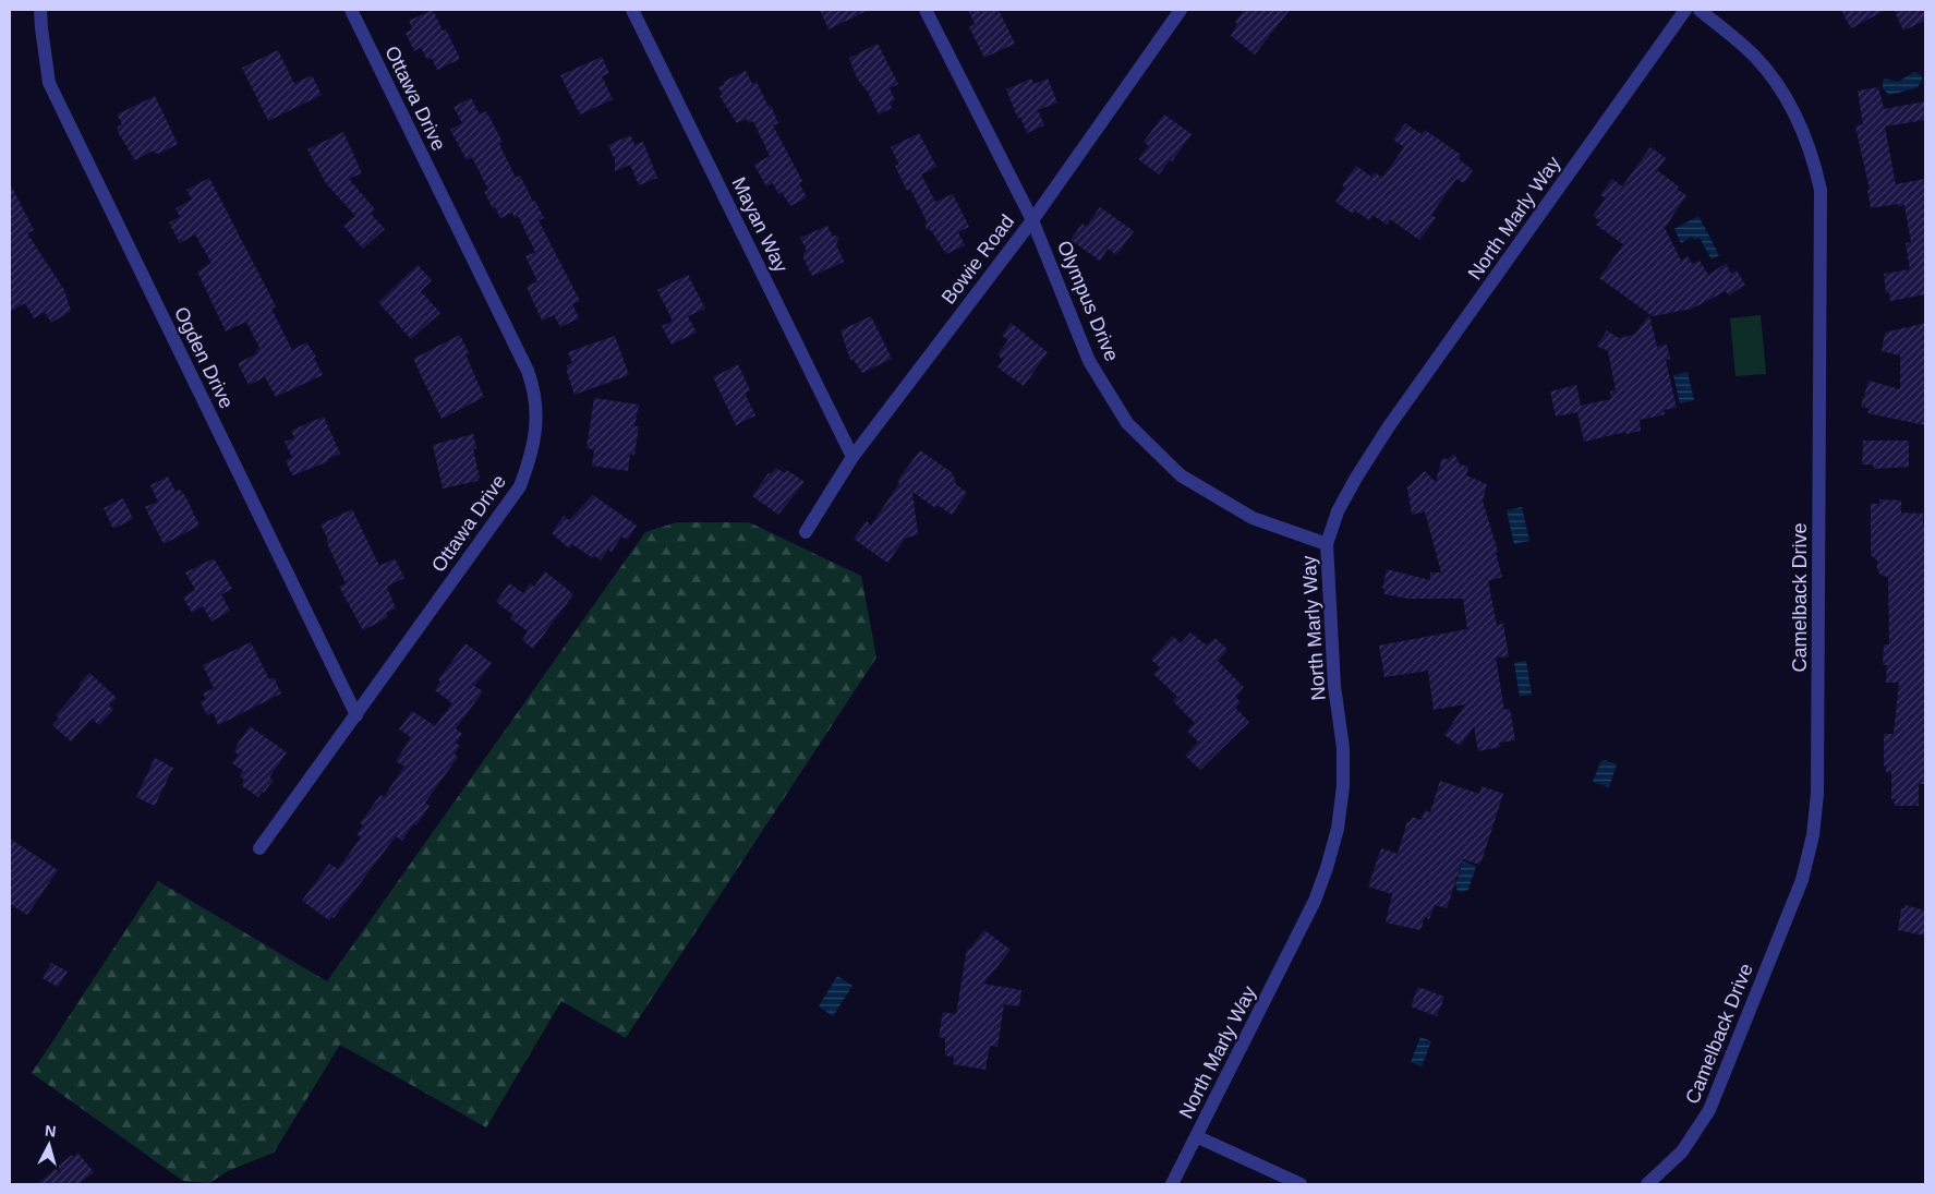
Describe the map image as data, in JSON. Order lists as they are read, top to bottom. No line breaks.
{"streets":{"street":["Ottawa Drive","North Marly Way","Mayan Way","Bowie Road","Olympus Drive","Ogden Drive","Camelback Drive"]},"crossings":[["Ottawa Drive","Ogden Drive"],["North Marly Way","Olympus Drive"],["Mayan Way","Bowie Road"],["Bowie Road","Olympus Drive"]],"north":"top"}
